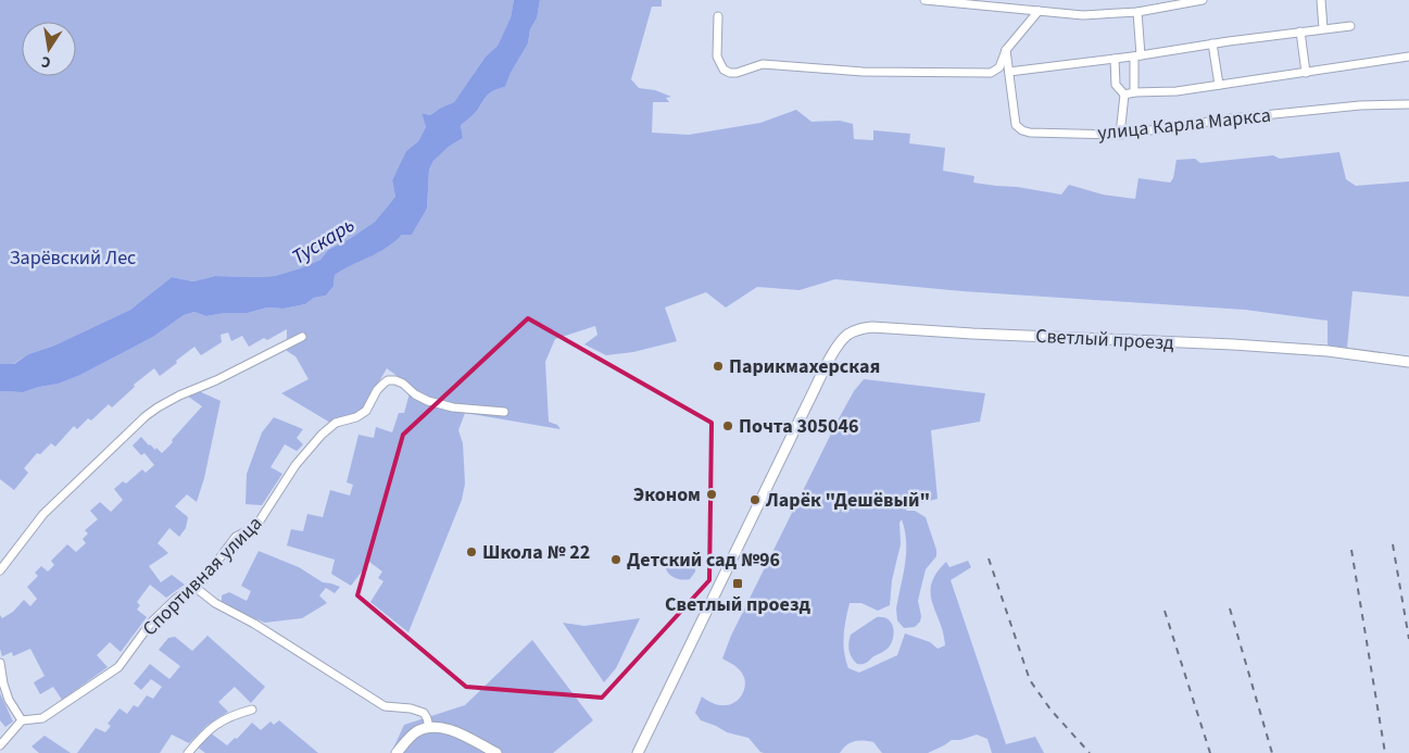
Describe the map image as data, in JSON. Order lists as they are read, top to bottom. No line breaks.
{"streets":{"street":["улица Карла Маркса","Светлый проезд","Спортивная улица"]},"water":["Тускарь"],"parks":["Зарёвский Лес"],"places":{"other":["Парикмахерская","Почта 305046","Эконом","Ларёк \"Дешёвый\"","Школа № 22","Детский сад №96"],"transit":["Светлый проезд"]},"north":"bottom"}
